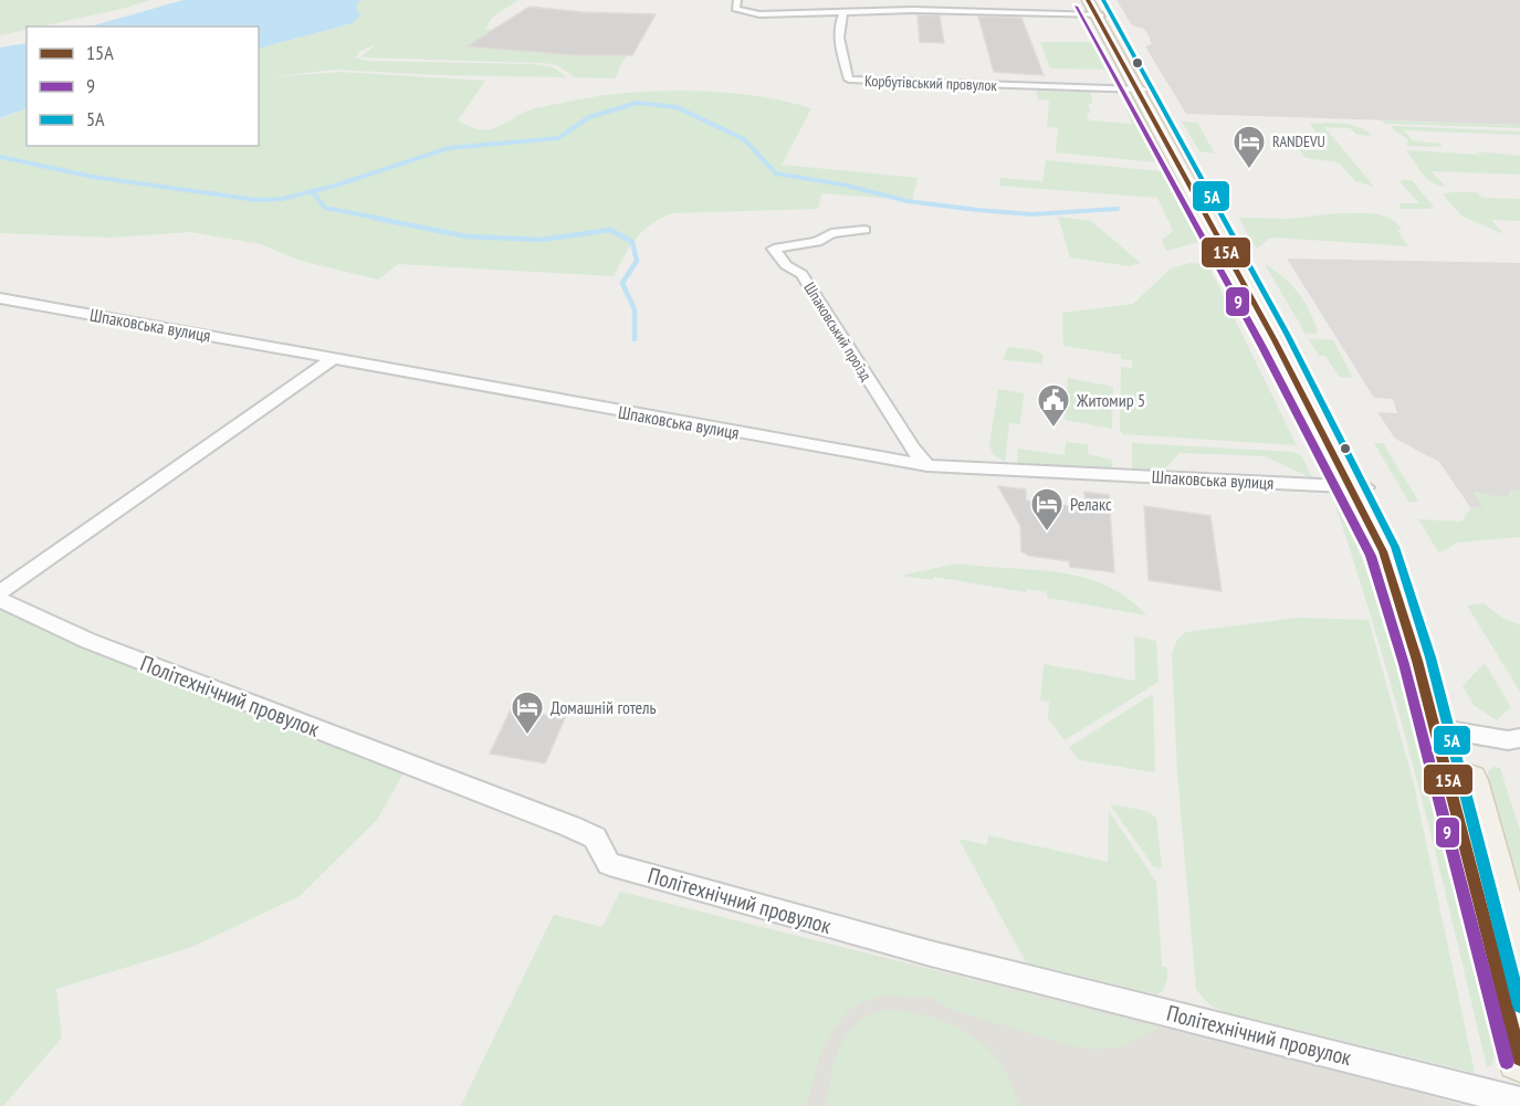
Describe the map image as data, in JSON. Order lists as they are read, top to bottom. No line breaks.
{"streets":{"street":["Корбутівський провулок","Шпаковська вулиця","Шпаковський проїзд","Політехнічний провулок"]},"crossings":[["Шпаковська вулиця","Шпаковський проїзд"]],"places":{"hotel":["RANDEVU","Релакс","Домашній готель"],"public building":["Житомир 5"]},"lines":["transit line 15A","transit line 5А","transit line 9"],"legend":["15A","9","5А"]}
